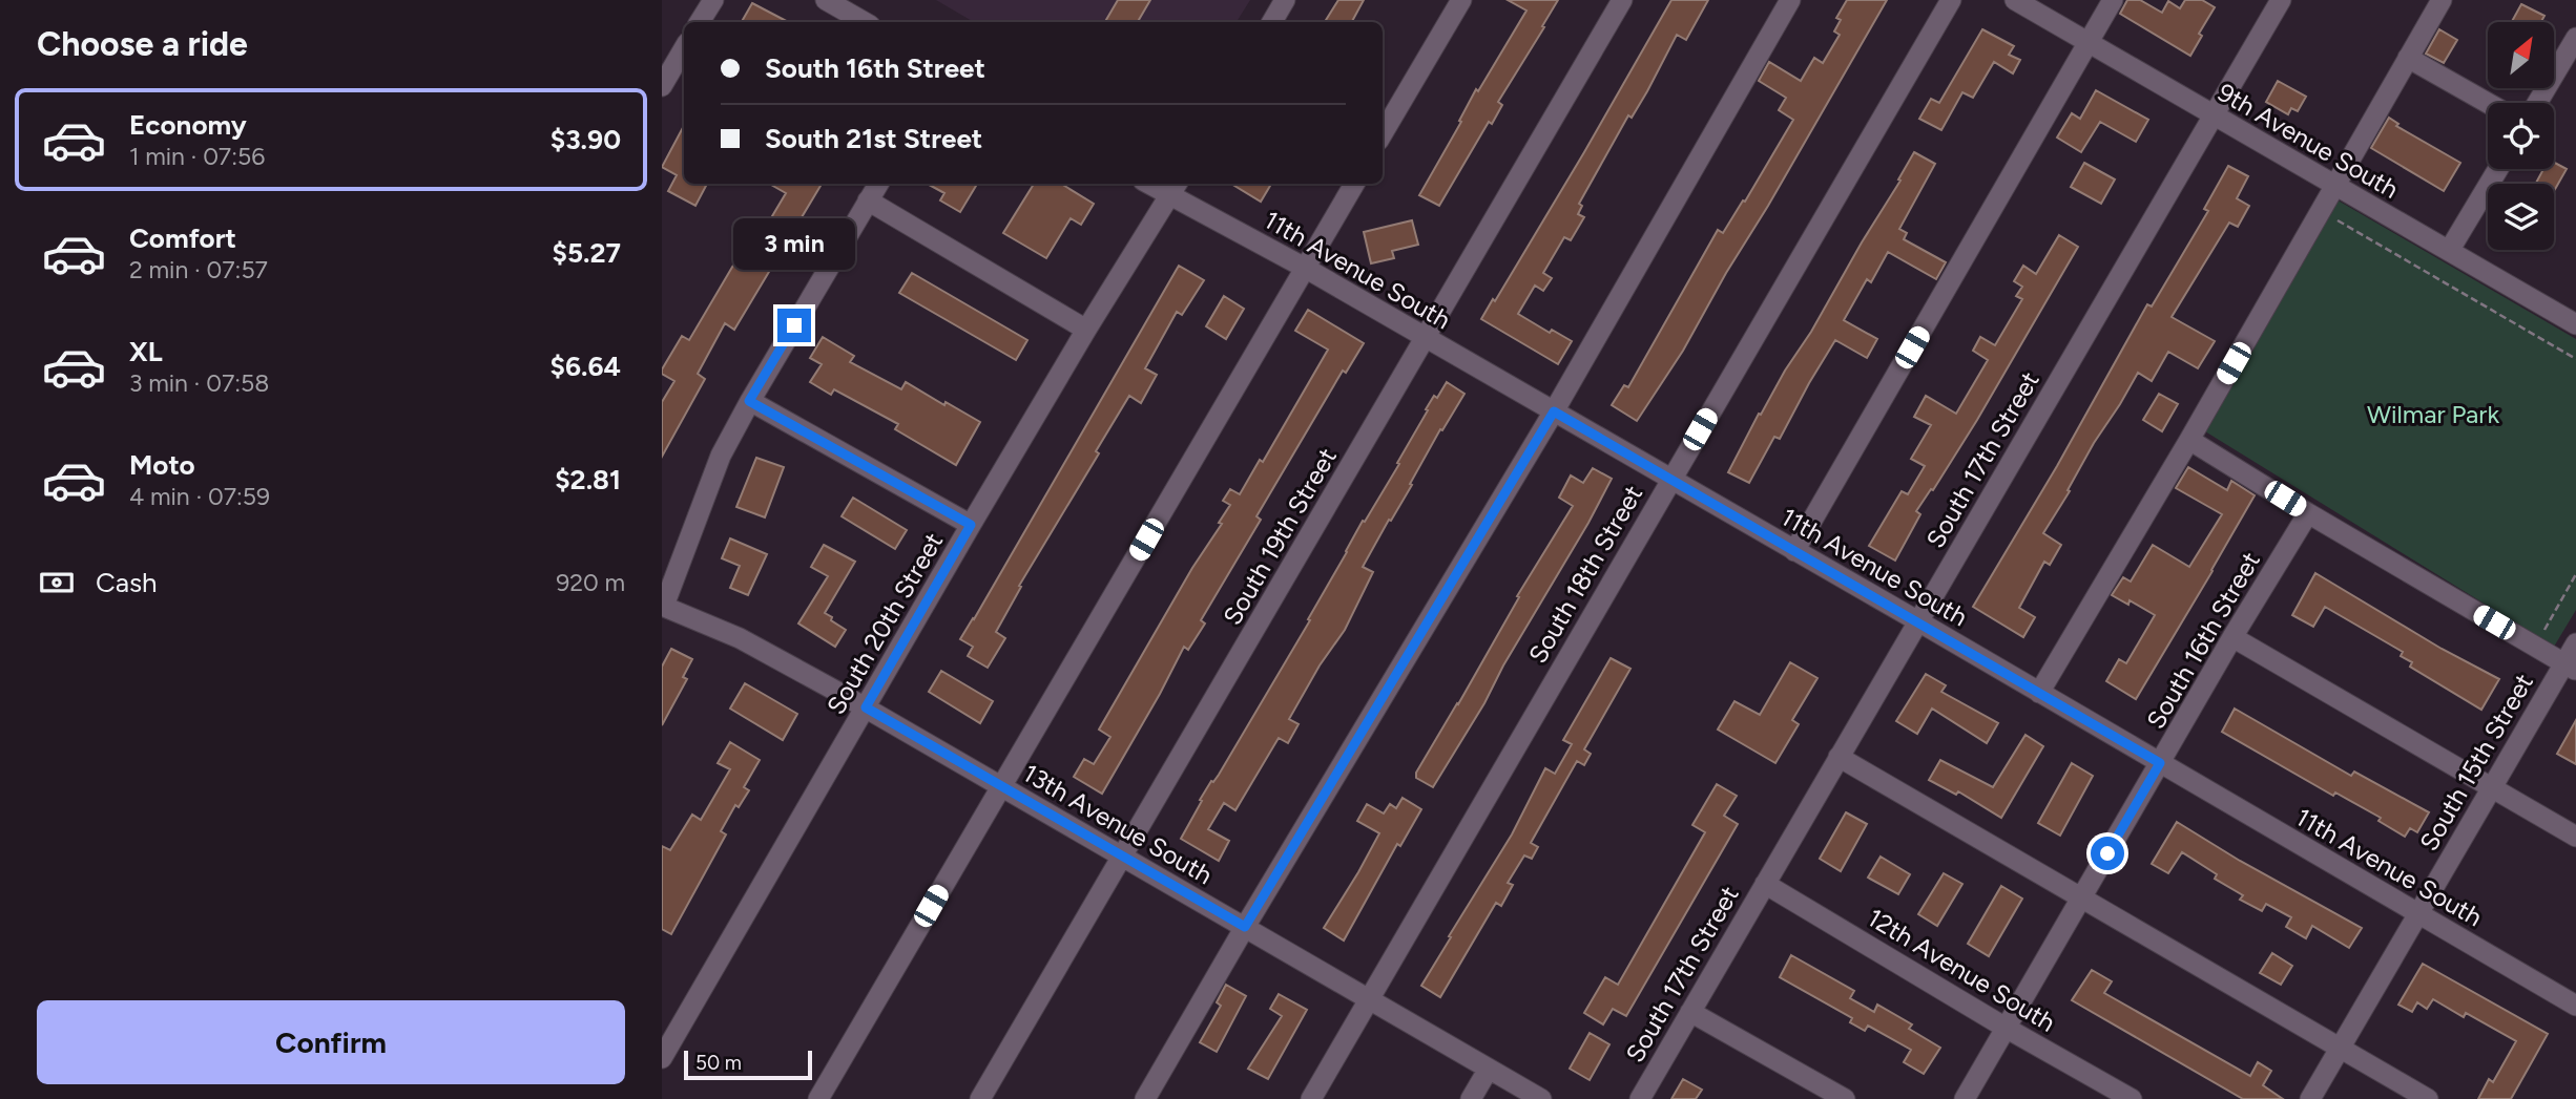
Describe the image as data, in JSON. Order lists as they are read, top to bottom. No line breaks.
{"streets":{"street":["9th Avenue South","11th Avenue South","South 17th Street","South 19th Street","South 18th Street","South 20th Street","South 16th Street","South 15th Street","13th Avenue South","12th Avenue South"]},"crossings":[["9th Avenue South","South 17th Street"],["11th Avenue South","South 17th Street"],["11th Avenue South","South 19th Street"],["11th Avenue South","South 18th Street"],["11th Avenue South","South 20th Street"],["11th Avenue South","South 16th Street"],["11th Avenue South","South 15th Street"],["South 17th Street","12th Avenue South"],["South 19th Street","13th Avenue South"],["South 18th Street","13th Avenue South"],["South 20th Street","13th Avenue South"],["South 16th Street","12th Avenue South"]],"parks":["Wilmar Park"],"scale_bar":"50 m","north":"top right","page":{"heading":"Choose a ride","banner":["South 16th Street","South 21st Street"],"list":[{"name":"Economy","note":"1 min · 07:56","value":"$3.90"},{"name":"Comfort","note":"2 min · 07:57","value":"$5.27"},{"name":"XL","note":"3 min · 07:58","value":"$6.64"},{"name":"Moto","note":"4 min · 07:59","value":"$2.81"}],"bubble":"3 min","pay":["Cash","920 m"],"buttons":"Confirm","scale":"50 m"}}
